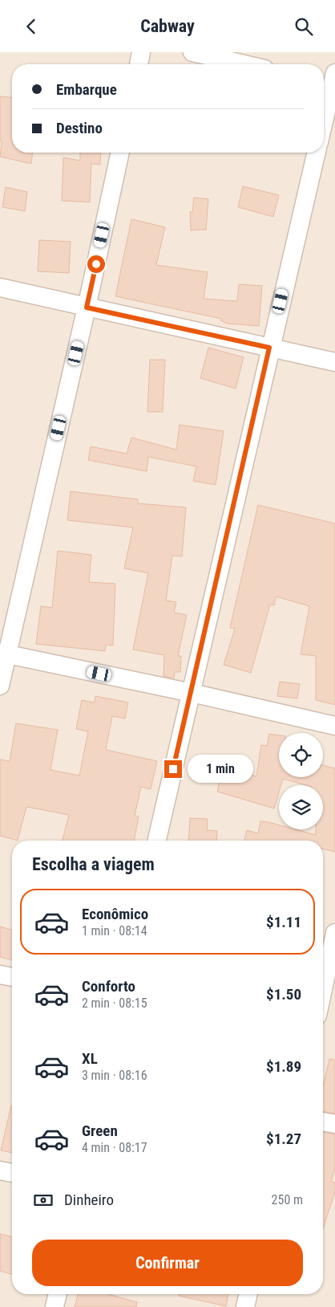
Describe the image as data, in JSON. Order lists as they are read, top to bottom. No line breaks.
{"page":{"header":"Cabway","banner":["Embarque","Destino"],"bubble":"1 min","heading":"Escolha a viagem","list":[{"name":"Econômico","note":"1 min · 08:14","value":"$1.11"},{"name":"Conforto","note":"2 min · 08:15","value":"$1.50"},{"name":"XL","note":"3 min · 08:16","value":"$1.89"},{"name":"Green","note":"4 min · 08:17","value":"$1.27"}],"pay":["Dinheiro","250 m"],"buttons":"Confirmar"}}
